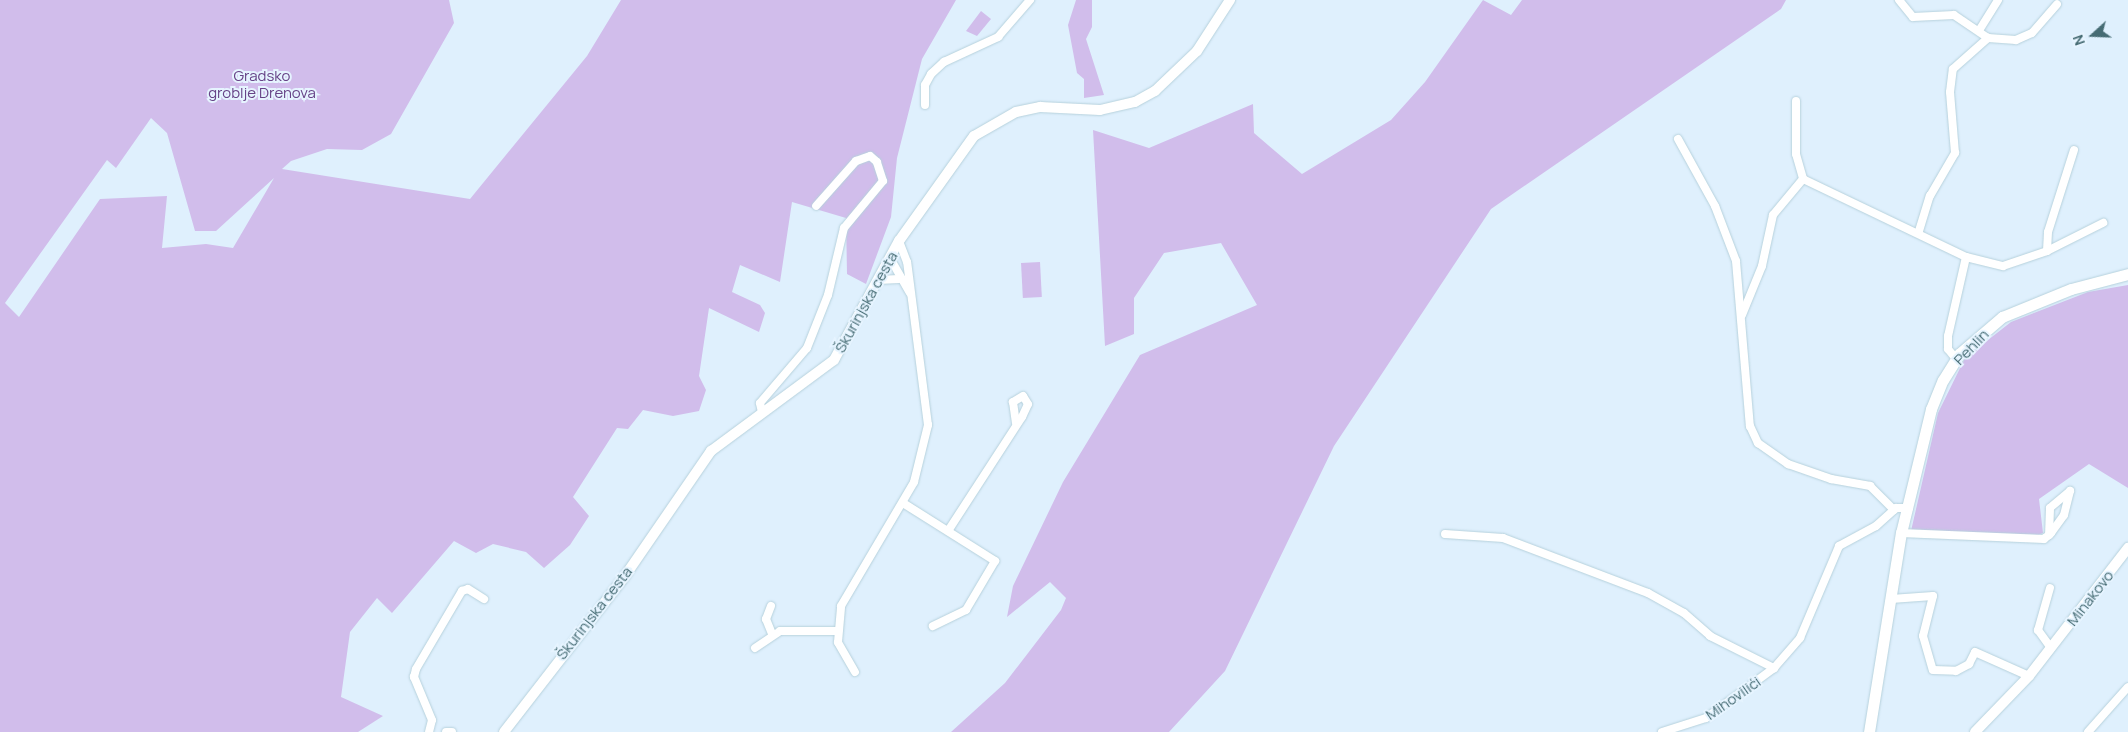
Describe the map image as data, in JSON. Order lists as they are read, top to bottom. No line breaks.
{"streets":{"main road":["Pehlin"],"street":["Škurinjska cesta","Minakovo","Mihovilići"]},"parks":["Gradsko groblje Drenova"],"north":"left"}
